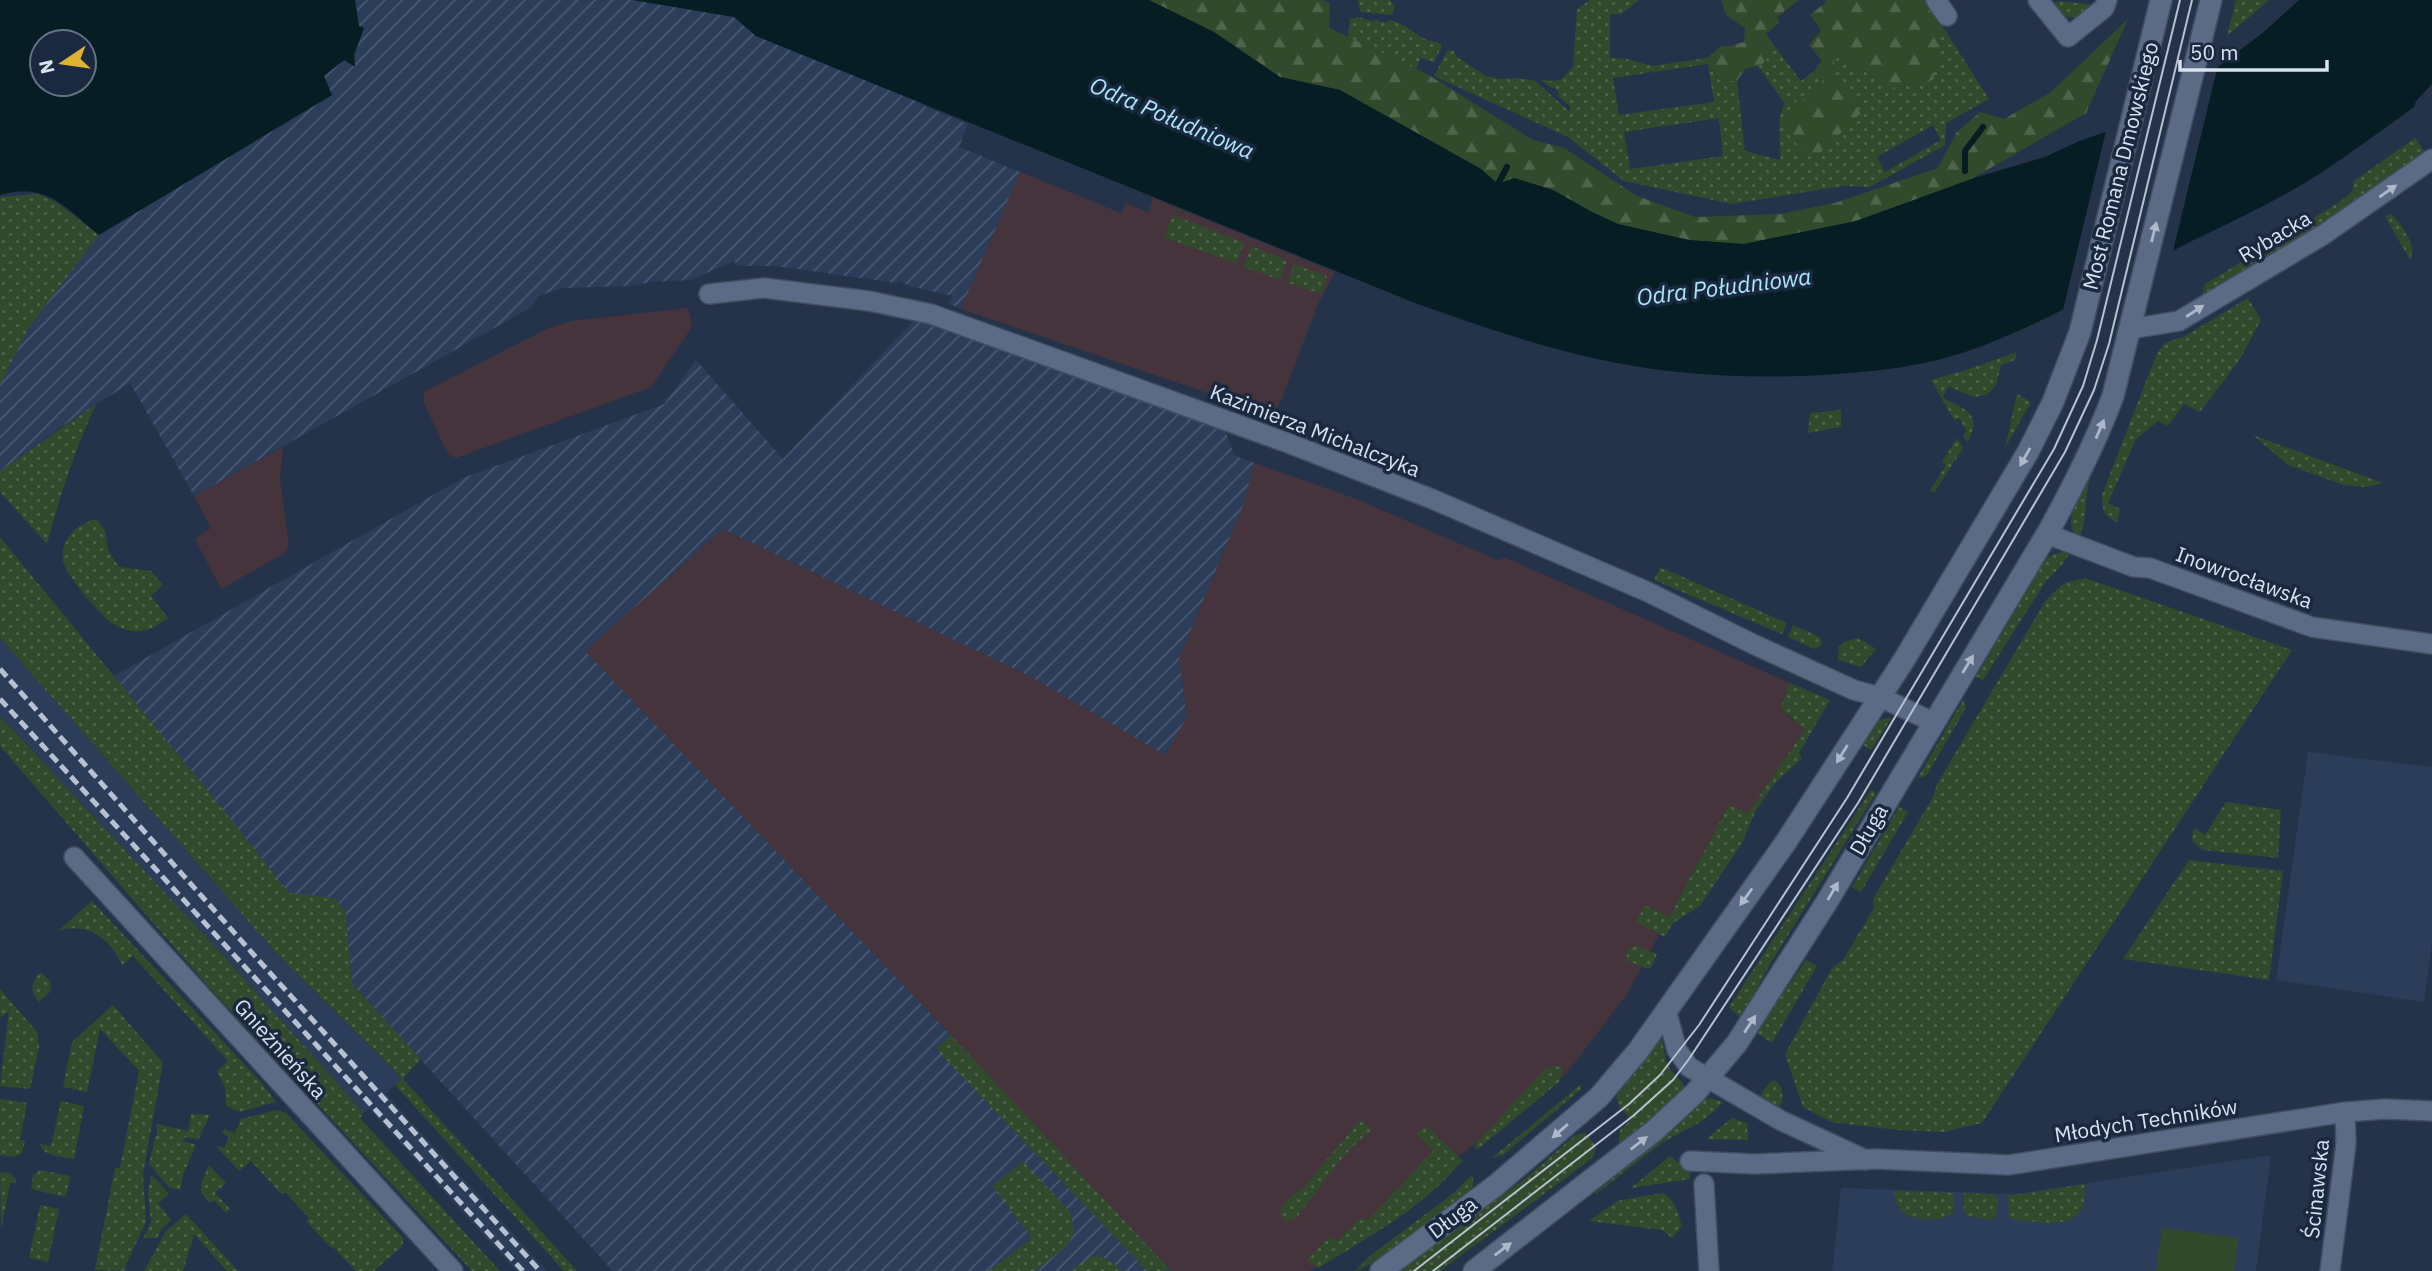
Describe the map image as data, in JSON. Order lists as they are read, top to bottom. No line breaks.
{"streets":{"street":["Most Romana Dmowskiego","Rybacka","Kazimierza Michalczyka","Inowrocławska","Długa","Gnieźnieńska","Młodych Techników","Ścinawska"]},"crossings":[["Most Romana Dmowskiego","Długa"],["Rybacka","Długa"],["Kazimierza Michalczyka","Długa"],["Inowrocławska","Długa"],["Długa","Młodych Techników"],["Młodych Techników","Ścinawska"]],"one_way":["Rybacka"],"water":["Odra Południowa"],"scale_bar":"50 m","north":"left"}
